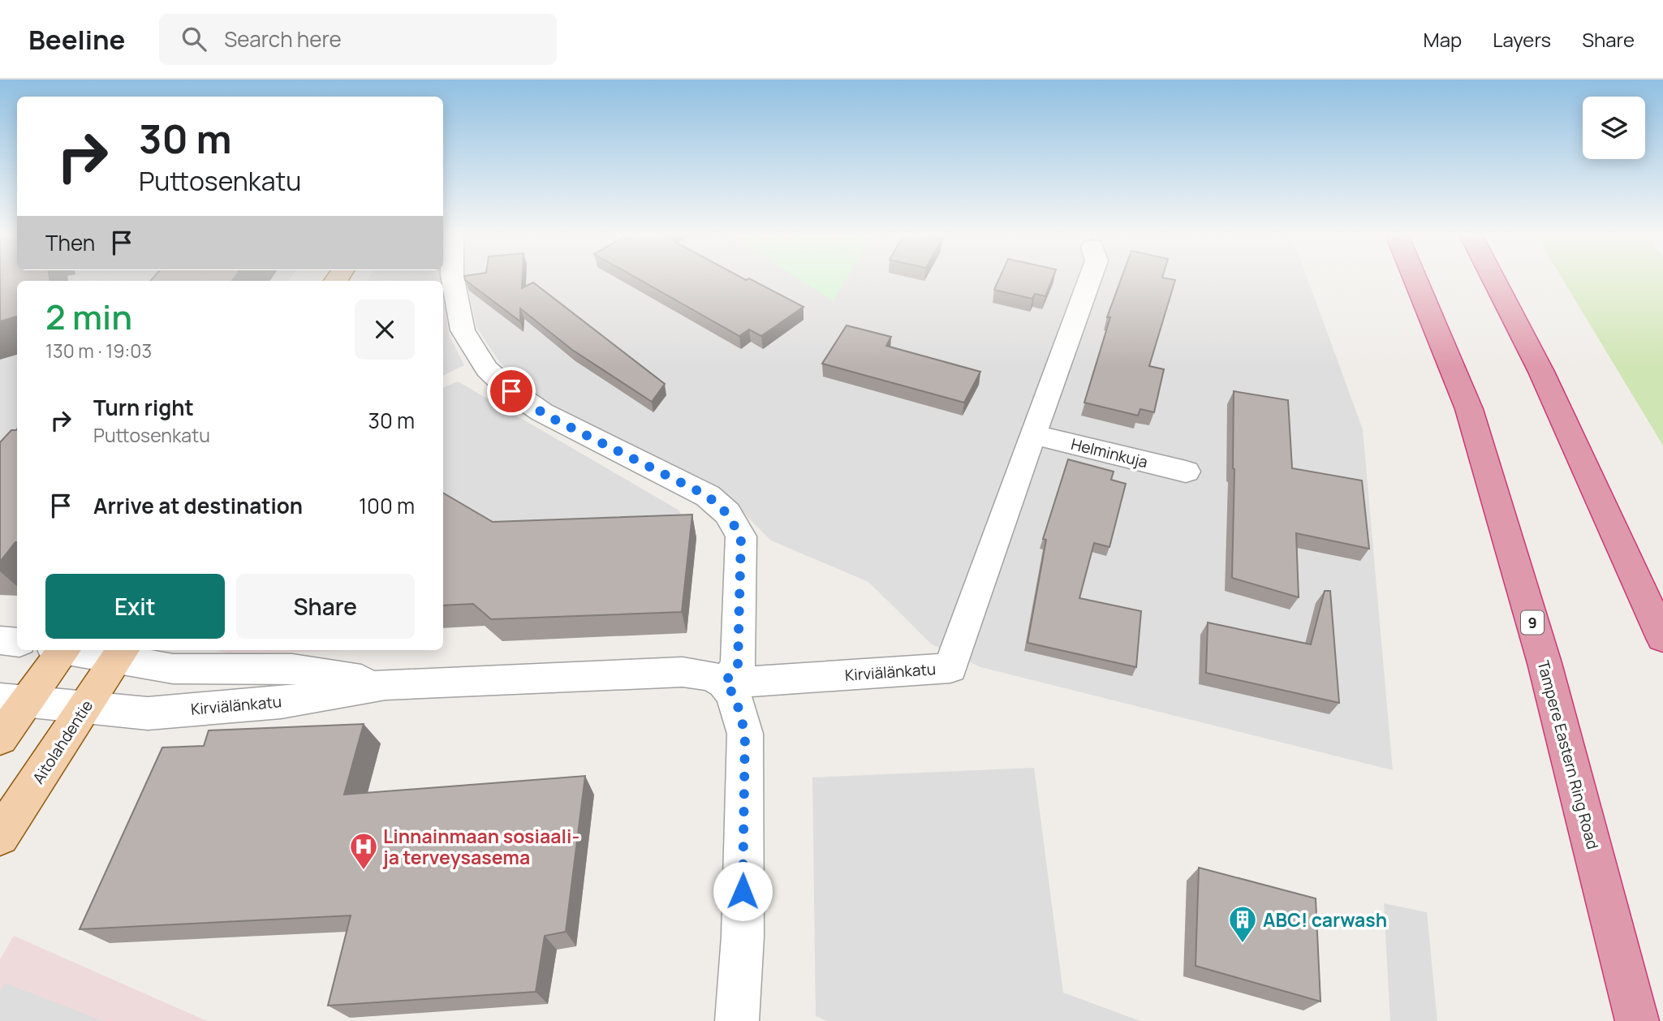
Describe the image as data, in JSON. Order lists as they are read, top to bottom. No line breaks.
{"streets":{"highway":["9","Tampere Eastern Ring Road"],"main road":["Aitolahdentie"],"street":["Helminkuja","Kirviälänkatu"]},"crossings":[["Helminkuja","Kirviälänkatu"],["Kirviälänkatu","Aitolahdentie"]],"places":{"hospital":["Linnainmaan sosiaali- ja terveysasema"],"building":["ABC! carwash"]},"page":{"header":"Beeline","search":"Search here","nav":["Map","Layers","Share"],"turn":["30 m","Puttosenkatu"],"then":"Then","heading":["2 min","130 m · 19:03"],"list":[{"name":"Turn right","note":"Puttosenkatu","value":"30 m"},{"name":"Arrive at destination","value":"100 m"}],"buttons":["Exit","Share"]}}
